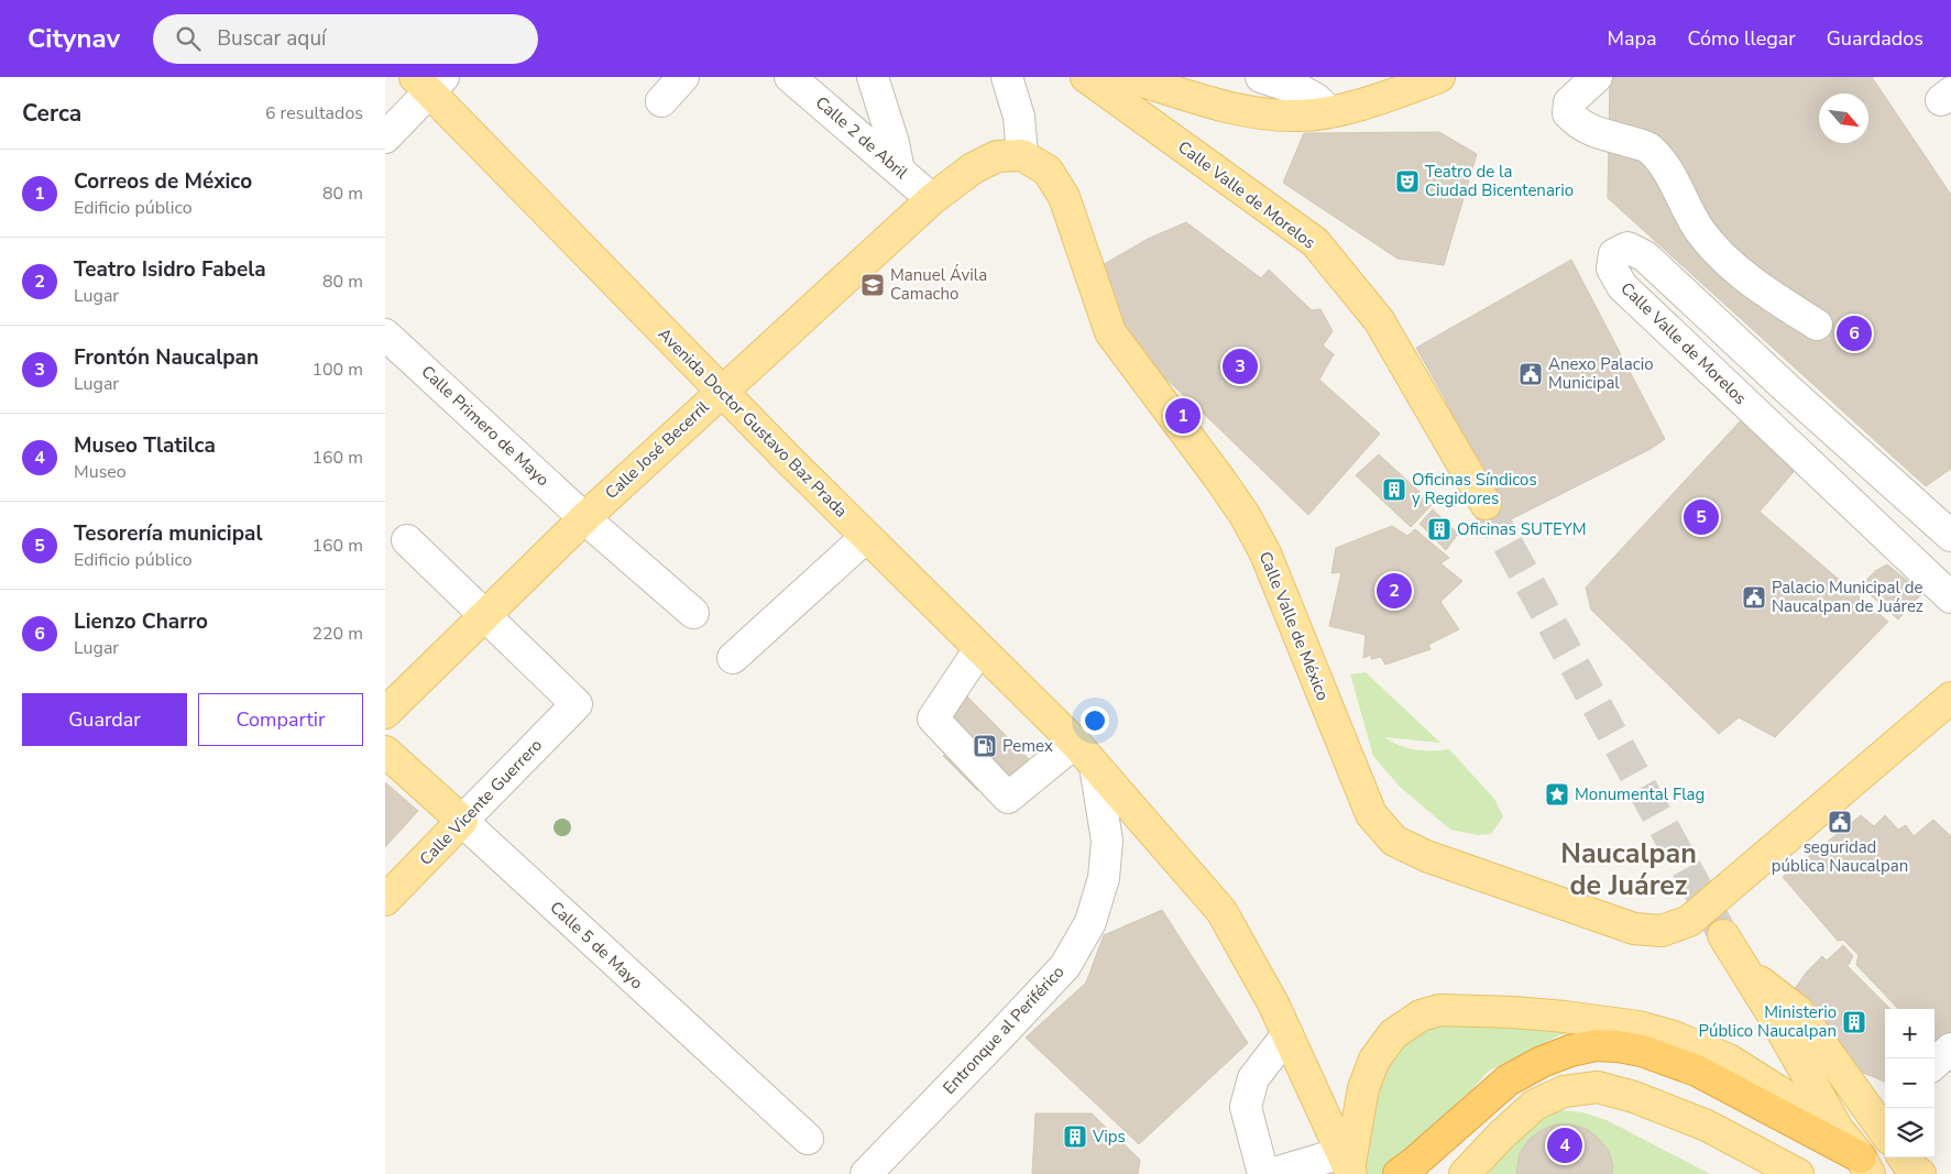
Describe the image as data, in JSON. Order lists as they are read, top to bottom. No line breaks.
{"streets":{"main road":["Calle Valle de Morelos","Avenida Doctor Gustavo Baz Prada","Calle José Becerril","Calle Valle de México","Calle Vicente Guerrero","Calle 5 de Mayo"],"street":["Calle 2 de Abril","Calle Primero de Mayo","Entronque al Periférico"]},"crossings":[["Calle 2 de Abril","Calle José Becerril"],["Avenida Doctor Gustavo Baz Prada","Calle José Becerril"],["Avenida Doctor Gustavo Baz Prada","Entronque al Periférico"],["Calle Primero de Mayo","Calle José Becerril"],["Calle José Becerril","Calle Valle de México"],["Calle José Becerril","Calle Vicente Guerrero"],["Calle Vicente Guerrero","Calle 5 de Mayo"]],"districts":["Naucalpan de Juárez"],"places":{"theatre":["Teatro de la Ciudad Bicentenario"],"school or university":["Manuel Ávila Camacho"],"public building":["Anexo Palacio Municipal","Palacio Municipal de Naucalpan de Juárez","seguridad pública Naucalpan"],"building":["Oficinas Síndicos y Regidores","Oficinas SUTEYM","Ministerio Público Naucalpan","Vips"],"fuel station":["Pemex"],"place":["Monumental Flag"]},"north":"bottom right","page":{"header":"Citynav","search":"Buscar aquí","nav":["Mapa","Cómo llegar","Guardados"],"heading":["Cerca","6 resultados"],"list":[{"mark":"1","name":"Correos de México","note":"Edificio público","value":"80 m"},{"mark":"2","name":"Teatro Isidro Fabela","note":"Lugar","value":"80 m"},{"mark":"3","name":"Frontón Naucalpan","note":"Lugar","value":"100 m"},{"mark":"4","name":"Museo Tlatilca","note":"Museo","value":"160 m"},{"mark":"5","name":"Tesorería municipal","note":"Edificio público","value":"160 m"},{"mark":"6","name":"Lienzo Charro","note":"Lugar","value":"220 m"}],"pins":["6","3","1","5","2","4"],"buttons":["Guardar","Compartir"],"map_buttons":["+","−"]}}
